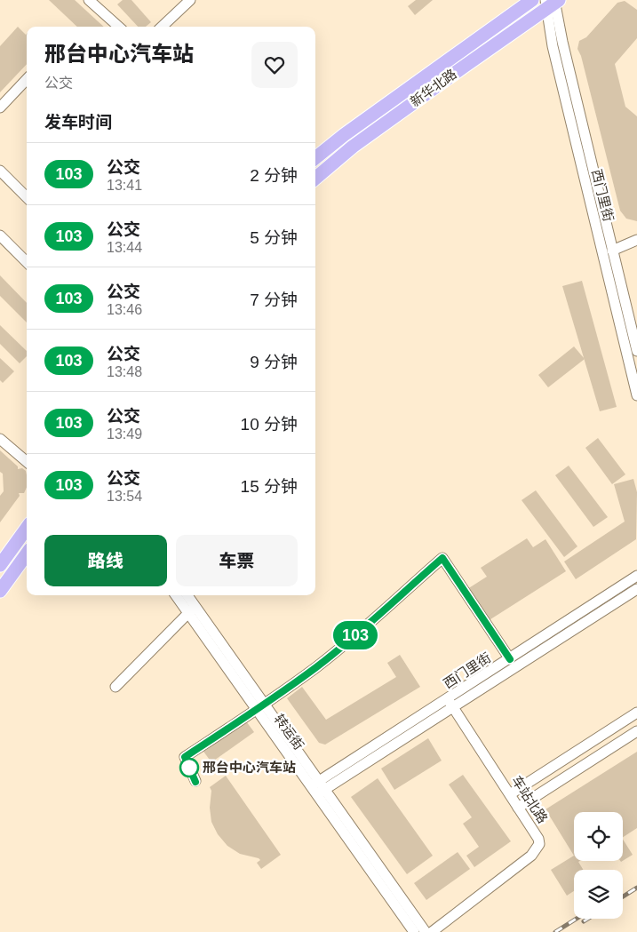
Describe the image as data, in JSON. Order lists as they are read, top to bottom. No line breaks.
{"streets":{"main road":["新华北路"],"street":["西门里街","转运街","车站北路"]},"crossings":[["新华北路","西门里街"],["西门里街","转运街"],["西门里街","车站北路"]],"places":["邢台中心汽车站"],"lines":["bus line 103"],"page":{"on_map":"103","heading":[["邢台中心汽车站","公交"],"发车时间"],"list":[{"mark":"103","name":"公交","note":"13:41","value":"2 分钟"},{"mark":"103","name":"公交","note":"13:44","value":"5 分钟"},{"mark":"103","name":"公交","note":"13:46","value":"7 分钟"},{"mark":"103","name":"公交","note":"13:48","value":"9 分钟"},{"mark":"103","name":"公交","note":"13:49","value":"10 分钟"},{"mark":"103","name":"公交","note":"13:54","value":"15 分钟"}],"buttons":["路线","车票"]}}
